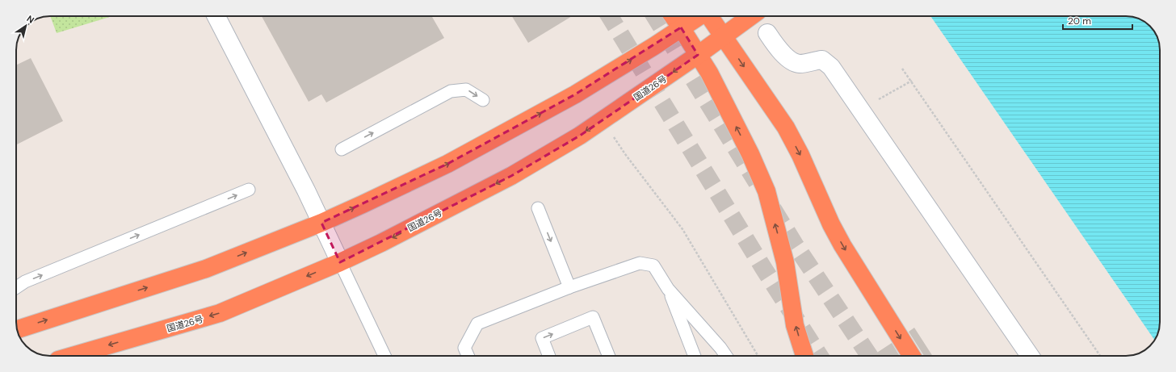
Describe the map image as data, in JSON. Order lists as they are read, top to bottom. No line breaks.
{"streets":{"highway":["国道26号"]},"scale_bar":"20 m","north":"top right"}
